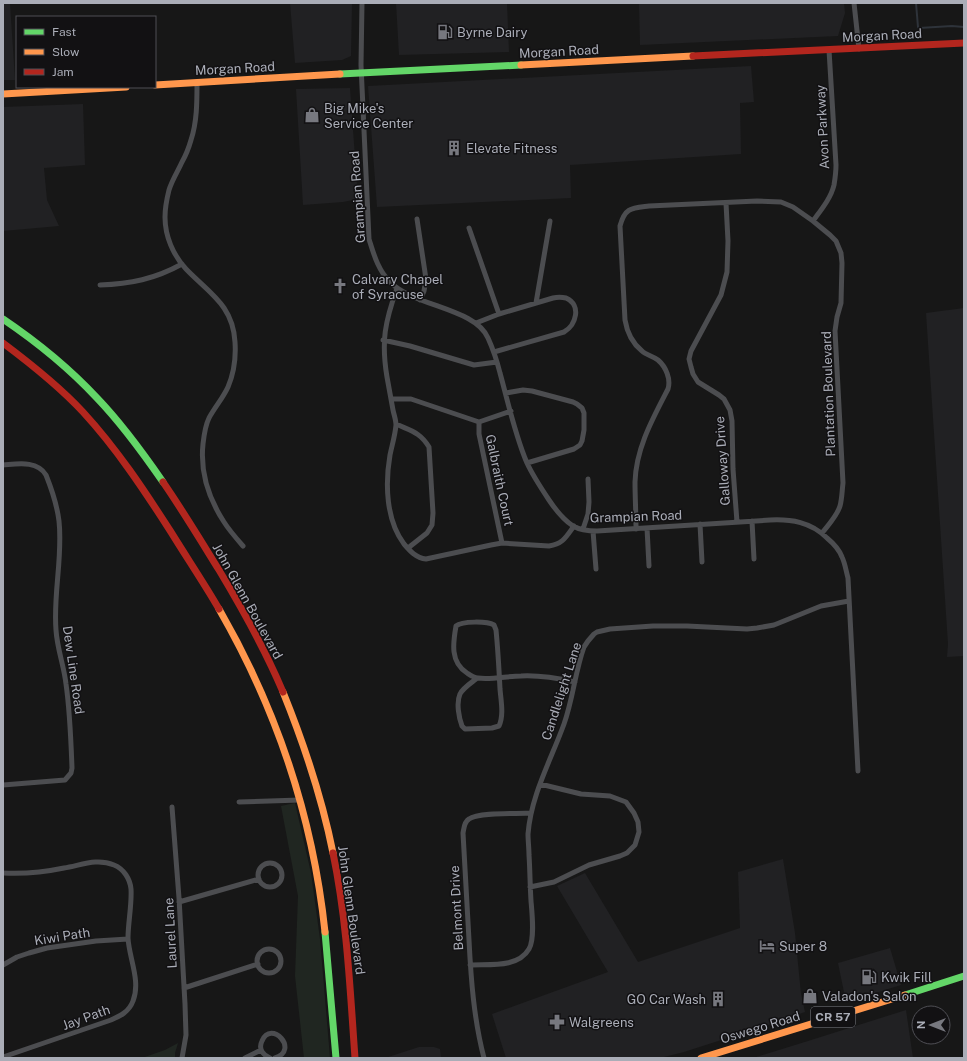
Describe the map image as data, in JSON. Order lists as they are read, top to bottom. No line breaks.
{"streets":{"main road":["Morgan Road","John Glenn Boulevard","CR 57","Oswego Road"],"street":["Avon Parkway","Grampian Road","Plantation Boulevard","Galloway Drive","Galbraith Court","Dew Line Road","Candlelight Lane","Belmont Drive","Laurel Lane","Kiwi Path","Jay Path"]},"crossings":[["Morgan Road","Avon Parkway"],["Morgan Road","Grampian Road"],["Avon Parkway","Plantation Boulevard"],["Grampian Road","Plantation Boulevard"],["Grampian Road","Galloway Drive"],["Grampian Road","Candlelight Lane"],["Plantation Boulevard","Galloway Drive"],["Candlelight Lane","Belmont Drive"],["Kiwi Path","Jay Path"]],"places":{"fuel station":["Byrne Dairy","Kwik Fill"],"shop":["Big Mike's Service Center","Valadon's Salon"],"building":["Elevate Fitness","GO Car Wash"],"church":["Calvary Chapel of Syracuse"],"hotel":["Super 8"],"pharmacy":["Walgreens"]},"legend":["Fast","Slow","Jam"],"north":"left"}
